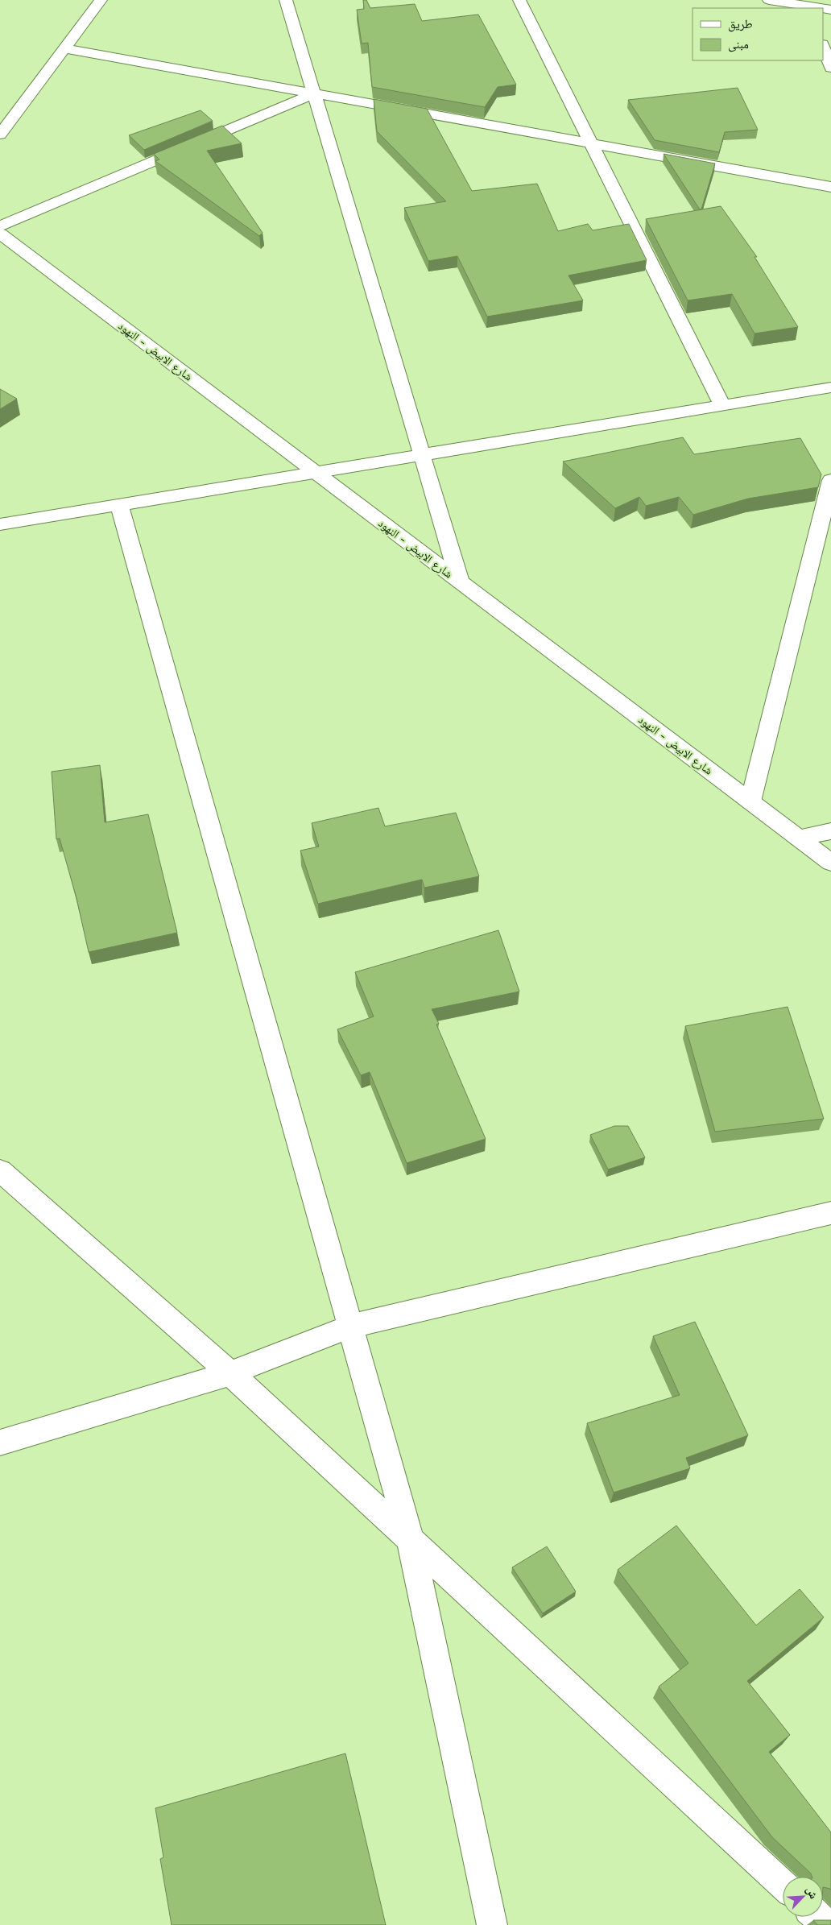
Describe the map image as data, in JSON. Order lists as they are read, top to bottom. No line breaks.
{"streets":{"main road":["شارع الابيض - النهود"]},"legend":["طريق","مبنى"],"north":"top right"}
